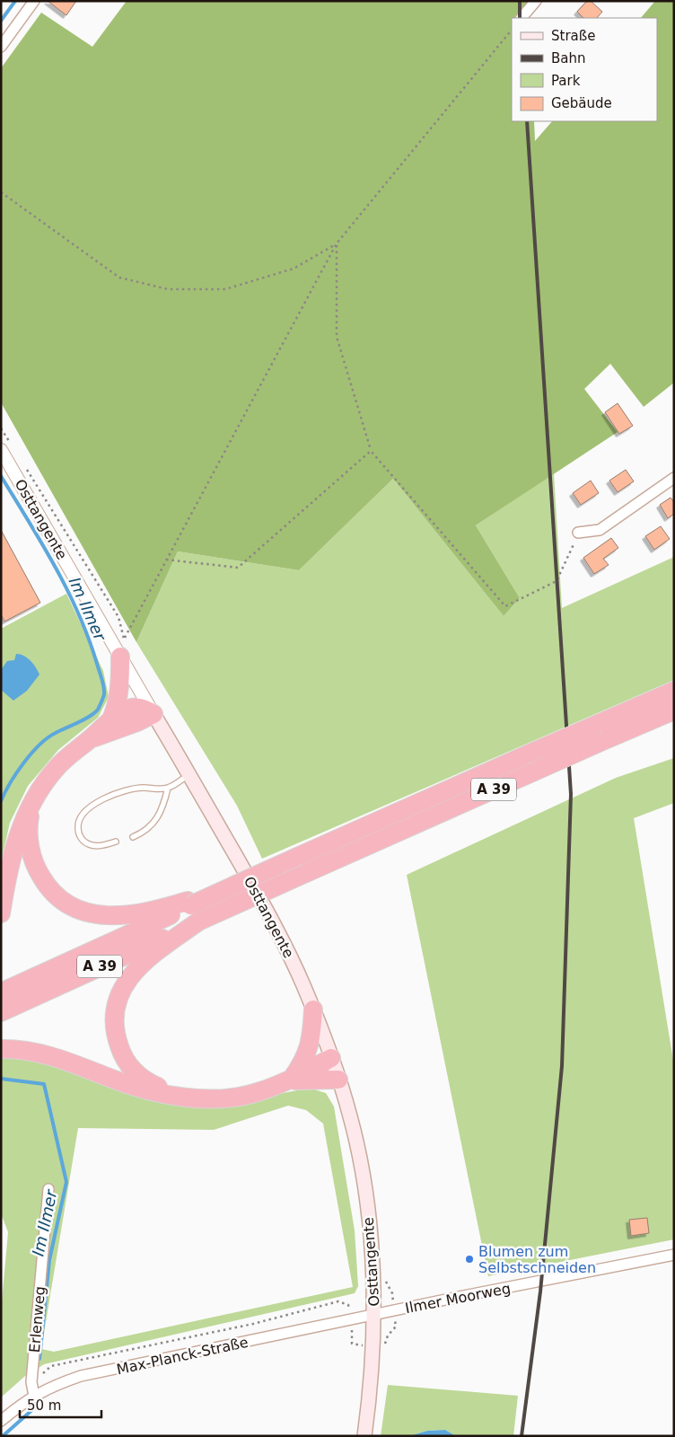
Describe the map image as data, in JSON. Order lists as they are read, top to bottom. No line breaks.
{"streets":{"highway":["A 39"],"main road":["Osttangente"],"street":["Ilmer Moorweg","Erlenweg","Max-Planck-Straße"]},"crossings":[["Osttangente","Ilmer Moorweg"],["Osttangente","Max-Planck-Straße"],["Ilmer Moorweg","Max-Planck-Straße"],["Erlenweg","Max-Planck-Straße"]],"water":["Im Ilmer"],"places":["Blumen zum Selbstschneiden"],"legend":["Straße","Bahn","Park","Gebäude"],"scale_bar":"50 m"}
